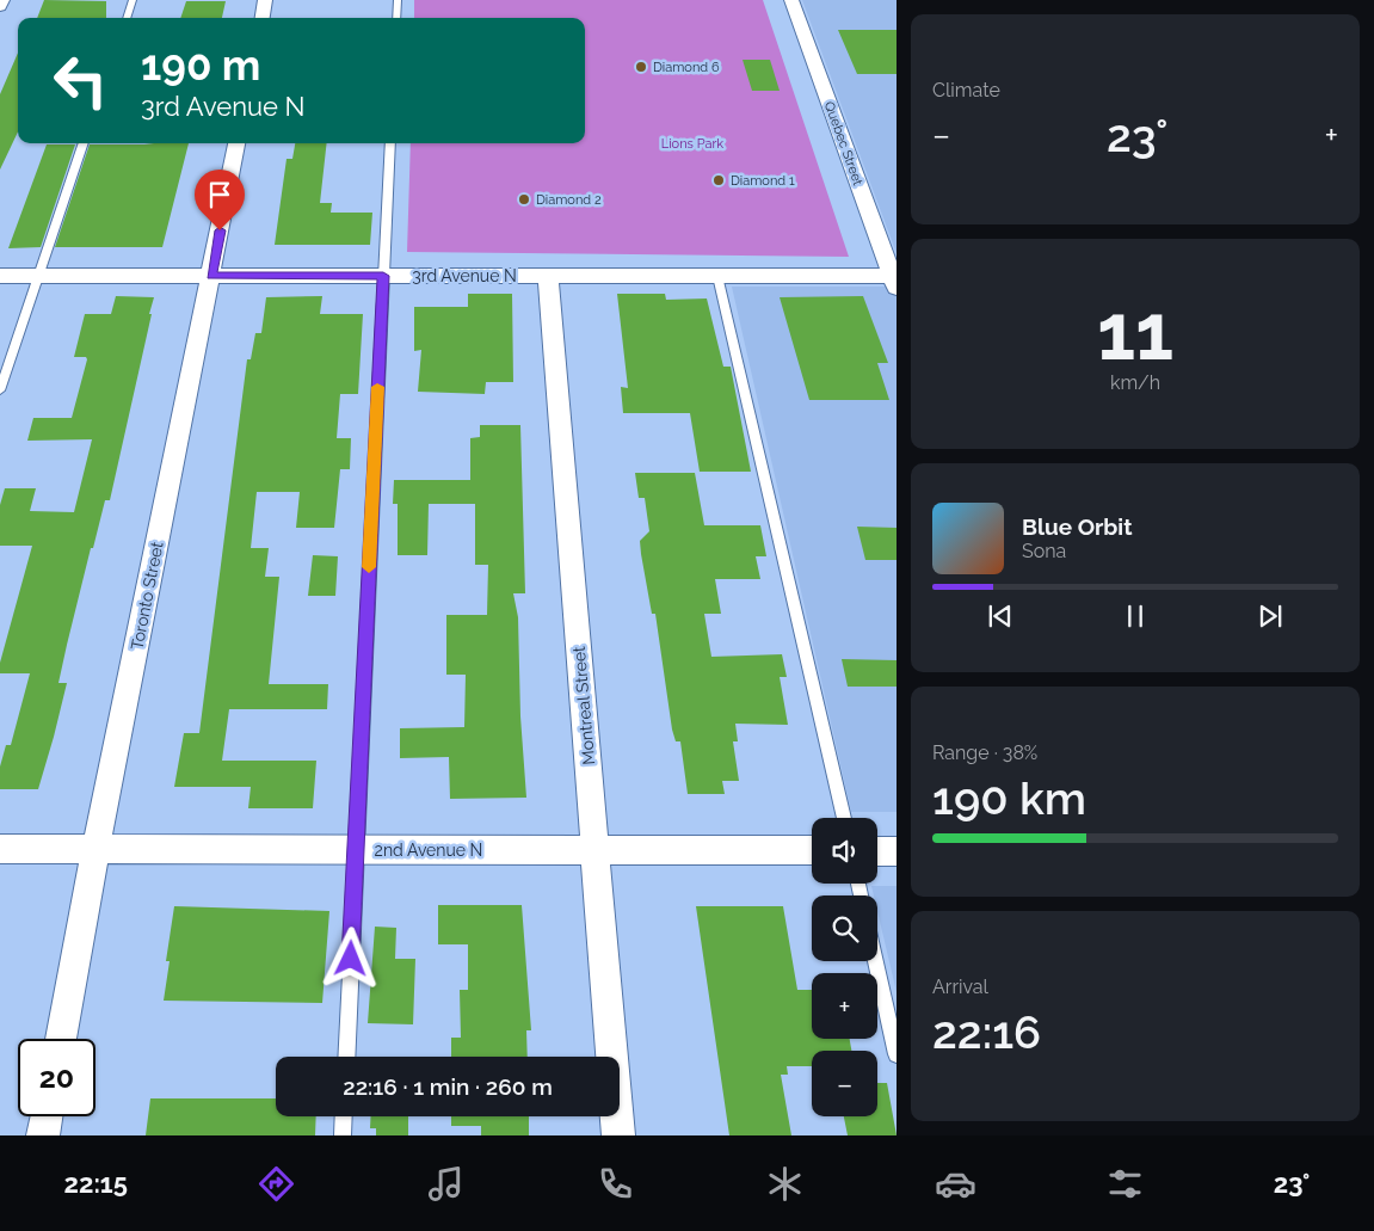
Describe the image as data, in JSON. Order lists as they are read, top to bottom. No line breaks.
{"streets":{"street":["Quebec Street","3rd Avenue N","Toronto Street","Montreal Street","2nd Avenue N"]},"crossings":[["Quebec Street","3rd Avenue N"],["3rd Avenue N","Toronto Street"],["3rd Avenue N","Montreal Street"],["Toronto Street","2nd Avenue N"],["Montreal Street","2nd Avenue N"]],"parks":["Lions Park"],"places":["Diamond 6","Diamond 1","Diamond 2"],"page":{"tile":["Climate",["11","km/h"],["Range · 38%","190 km"],["Arrival","22:16"]],"turn":["190 m","3rd Avenue N"],"heat":["−","23°","+"],"song":["Blue Orbit","Sona"],"map_buttons":["+","−"],"limit":"20","trip":"22:16 · 1 min · 260 m","tabs":["22:15","23°"]}}
